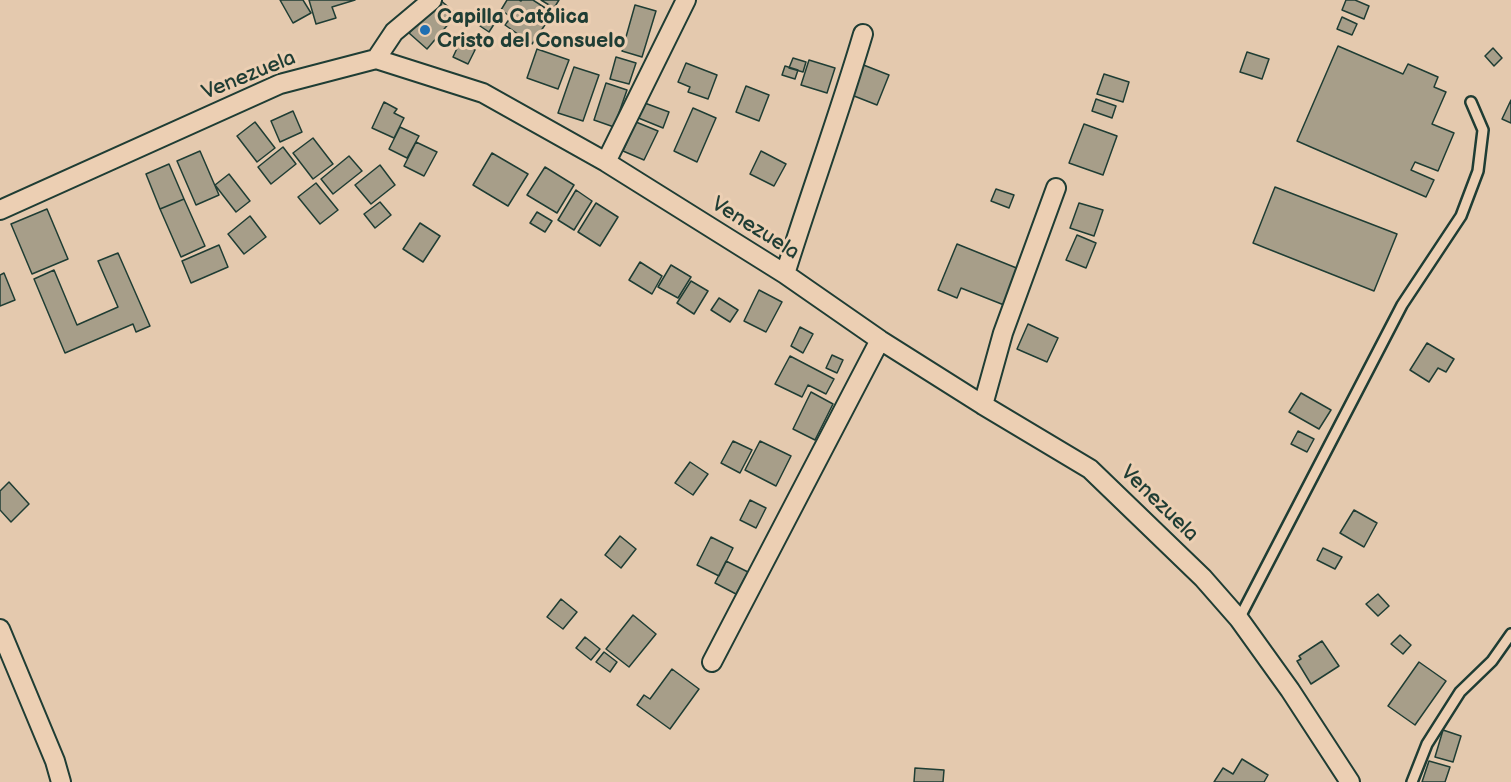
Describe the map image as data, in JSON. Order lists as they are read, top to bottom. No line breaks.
{"streets":{"street":["Venezuela"]},"places":["Capilla Católica Cristo del Consuelo"]}
